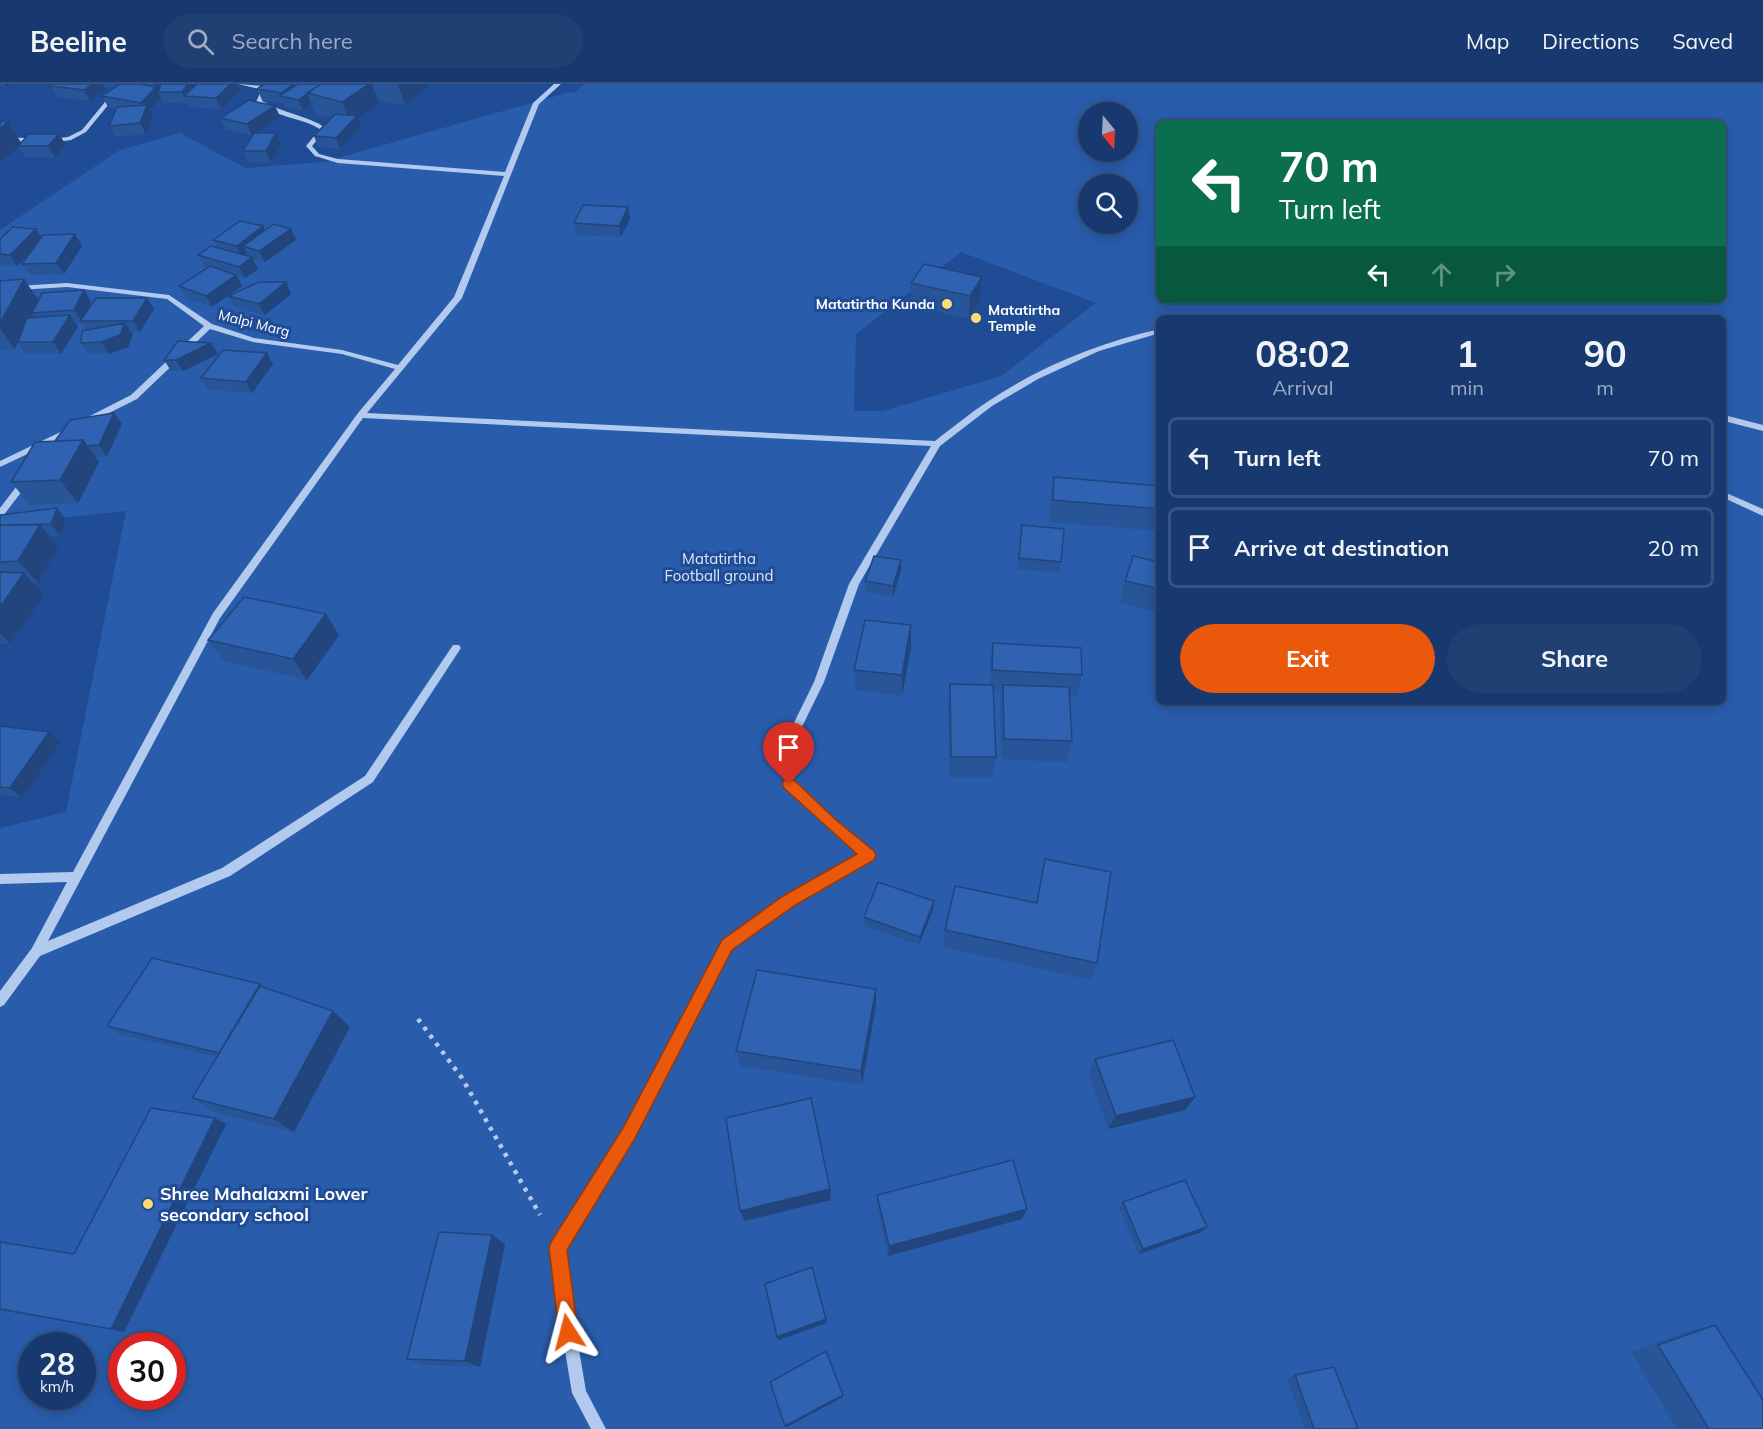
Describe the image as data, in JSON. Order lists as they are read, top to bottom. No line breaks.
{"streets":{"street":["Malpi Marg"]},"parks":["Matatirtha Football ground"],"places":["Matatirtha Kunda","Matatirtha Temple","Shree Mahalaxmi Lower secondary school"],"north":"bottom","page":{"header":"Beeline","search":"Search here","nav":["Map","Directions","Saved"],"turn":["70 m","Turn left"],"eta":["08:02","Arrival","1","min","90","m"],"list":[{"name":"Turn left","value":"70 m"},{"name":"Arrive at destination","value":"20 m"}],"buttons":["Exit","Share"],"speed":"28 km/h","limit":"30"}}
